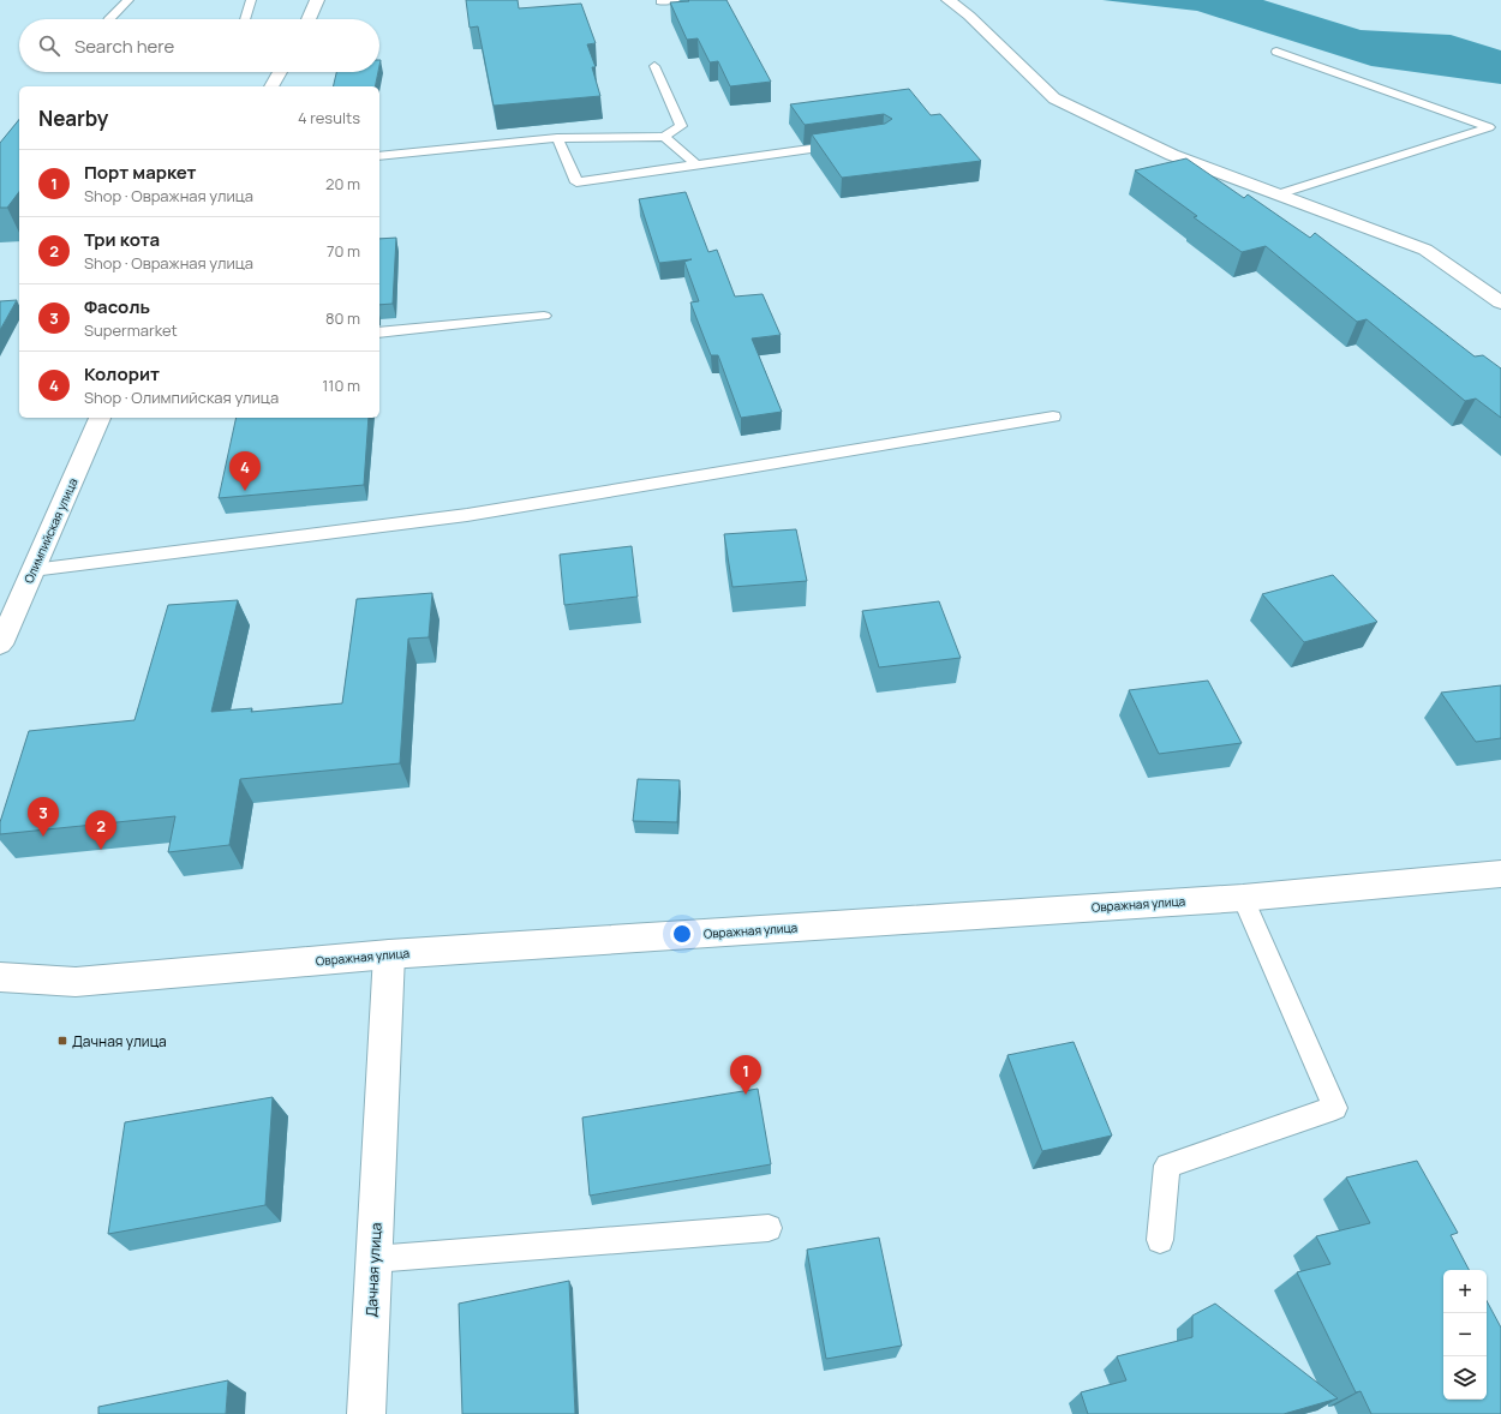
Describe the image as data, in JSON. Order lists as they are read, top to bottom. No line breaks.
{"streets":{"street":["Олимпийская улица","Овражная улица","Дачная улица"]},"crossings":[["Овражная улица","Дачная улица"]],"places":{"transit":["Дачная улица"]},"page":{"search":"Search here","heading":["Nearby","4 results"],"list":[{"mark":"1","name":"Порт маркет","note":"Shop · Овражная улица","value":"20 m"},{"mark":"2","name":"Три кота","note":"Shop · Овражная улица","value":"70 m"},{"mark":"3","name":"Фасоль","note":"Supermarket","value":"80 m"},{"mark":"4","name":"Колорит","note":"Shop · Олимпийская улица","value":"110 m"}],"pins":["4","3","2","1"],"map_buttons":["+","−"]}}
